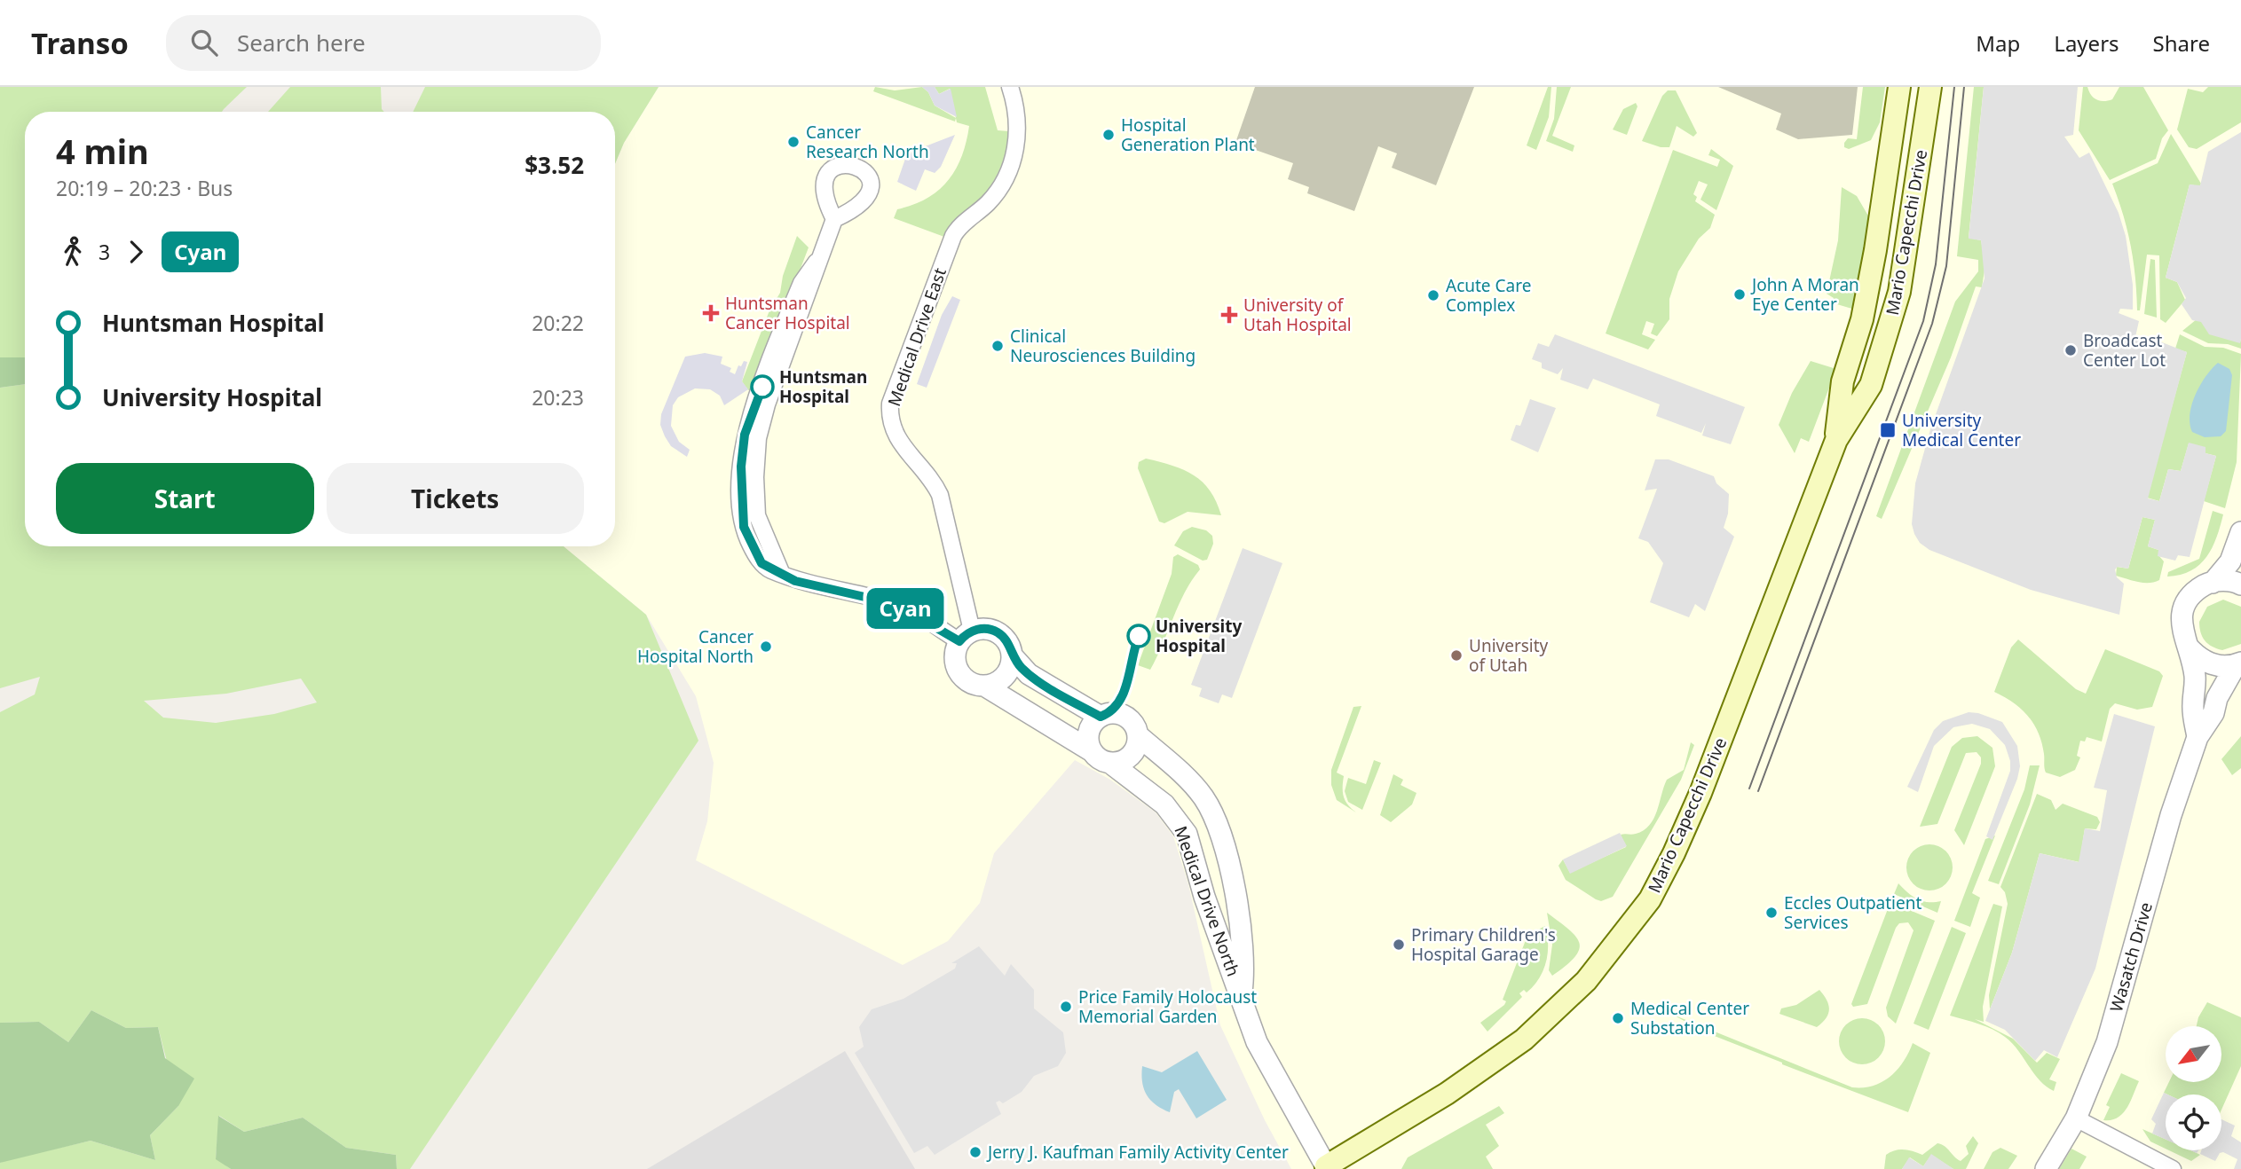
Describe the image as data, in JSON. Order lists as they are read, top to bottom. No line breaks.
{"streets":{"main road":["Mario Capecchi Drive"],"street":["Medical Drive East","Medical Drive North","Wasatch Drive"]},"crossings":[["Mario Capecchi Drive","Medical Drive North"]],"places":{"other":["Hospital Generation Plant","Cancer Research North","John A Moran Eye Center","Acute Care Complex","Clinical Neurosciences Building","Broadcast Center Lot","Huntsman Hospital","University Hospital","Cancer Hospital North","University of Utah","Eccles Outpatient Services","Primary Children's Hospital Garage","Price Family Holocaust Memorial Garden","Medical Center Substation","Jerry J. Kaufman Family Activity Center"],"health":["Huntsman Cancer Hospital","University of Utah Hospital"],"transit":["University Medical Center"]},"lines":["bus line Cyan"],"north":"bottom left","page":{"header":"Transo","search":"Search here","nav":["Map","Layers","Share"],"on_map":"Cyan","heading":["4 min","20:19 – 20:23 · Bus","$3.52"],"legs":["3","Cyan"],"list":[{"name":"Huntsman Hospital","value":"20:22"},{"name":"University Hospital","value":"20:23"}],"buttons":["Start","Tickets"]}}
